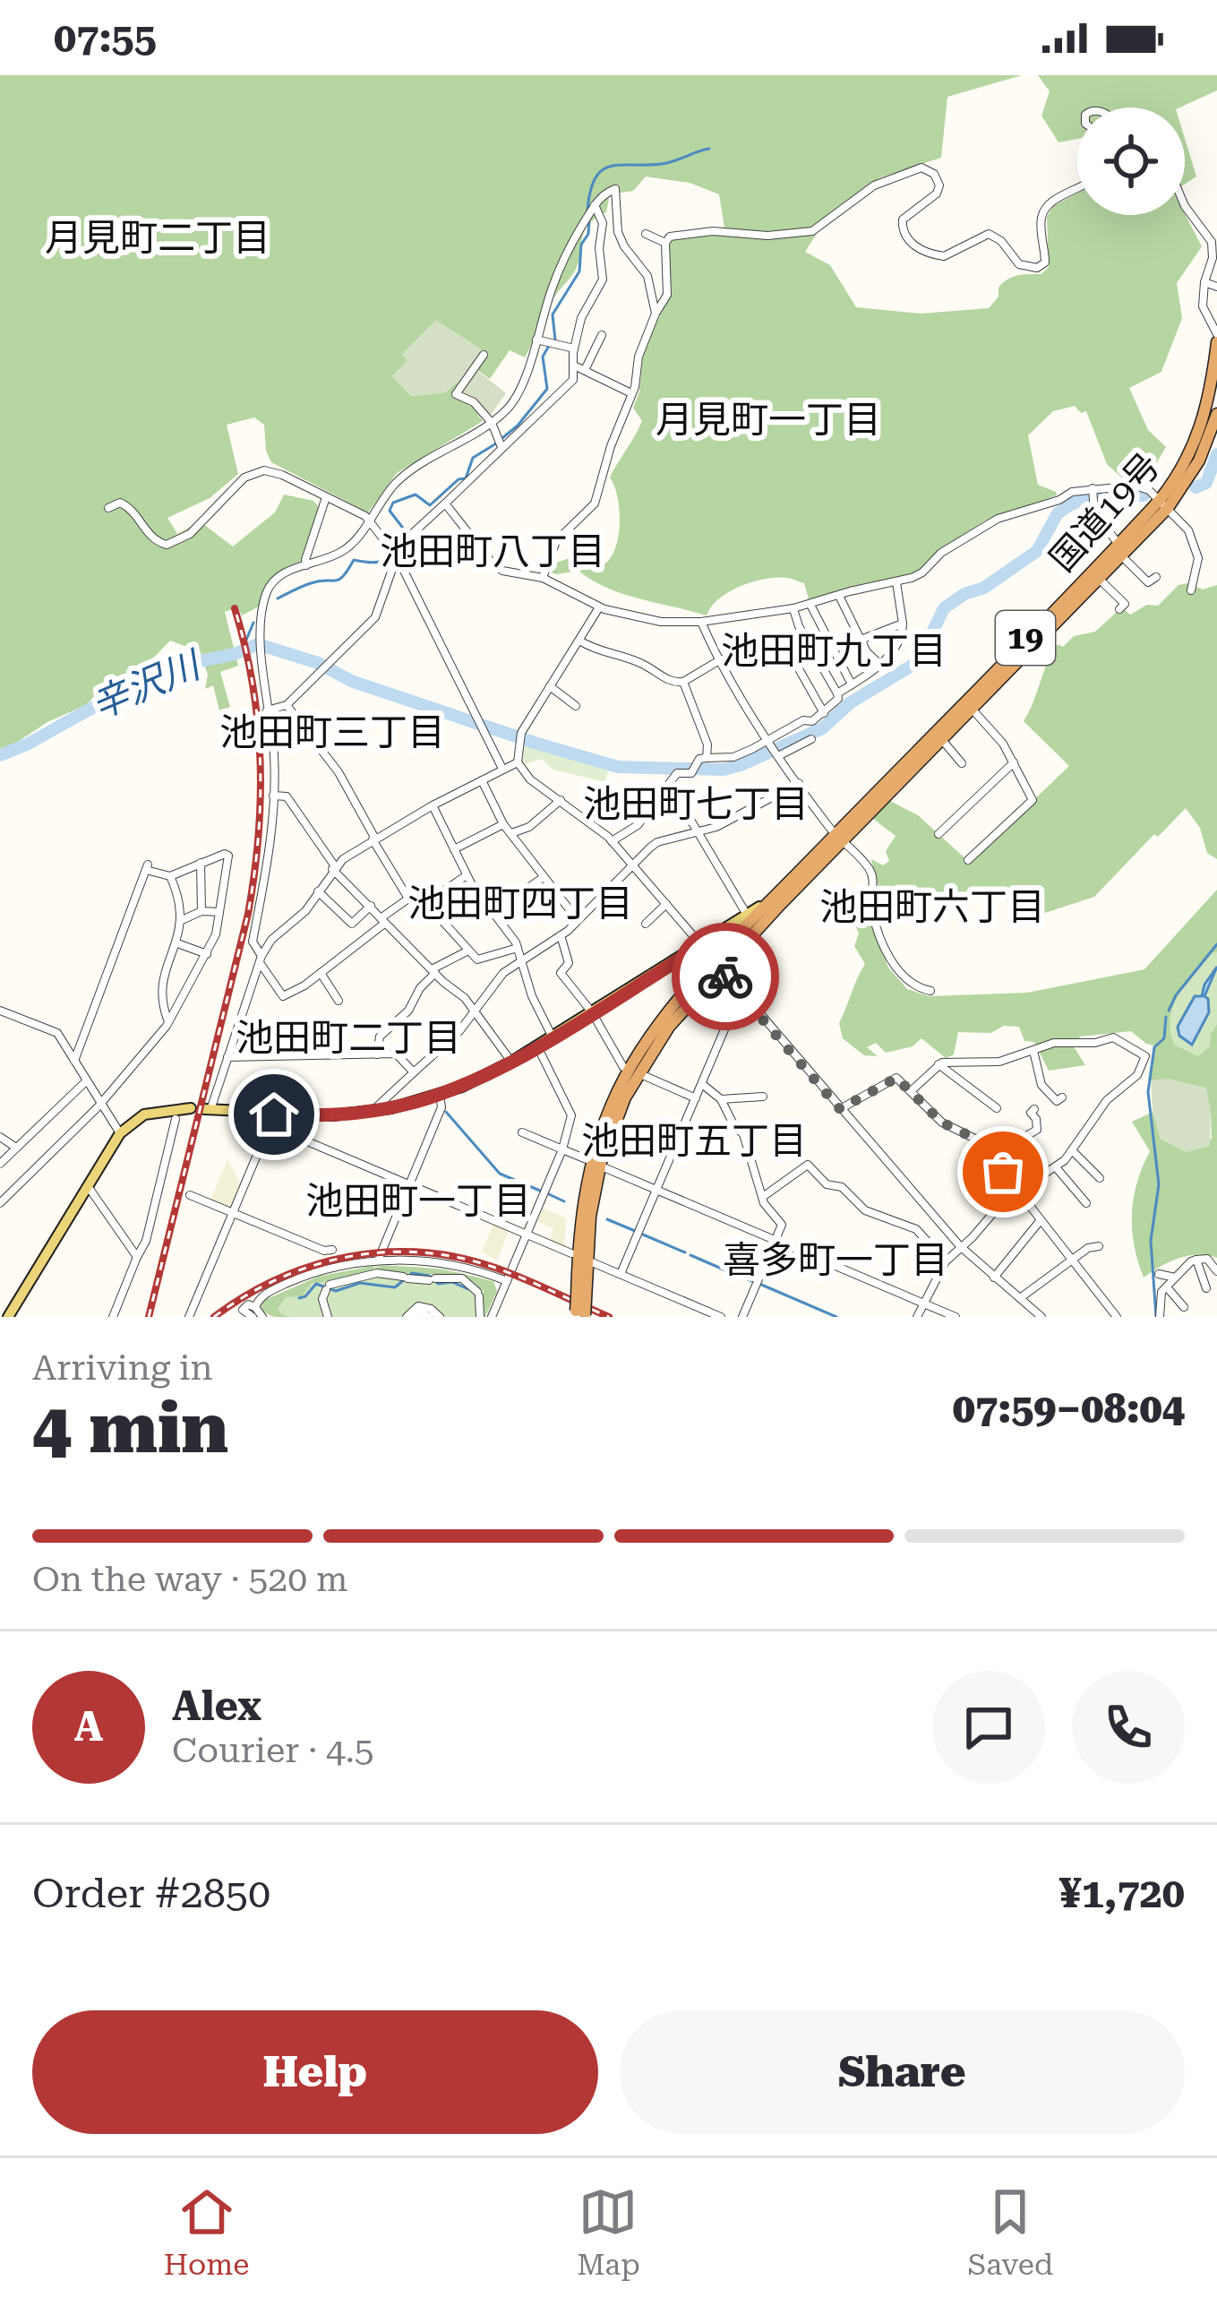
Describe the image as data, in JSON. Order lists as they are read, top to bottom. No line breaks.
{"streets":{"highway":["国道19号","19"]},"districts":["月見町二丁目","月見町一丁目","池田町八丁目","池田町九丁目","池田町三丁目","池田町七丁目","池田町四丁目","池田町六丁目","池田町二丁目","池田町五丁目","池田町一丁目","喜多町一丁目"],"water":["辛沢川"],"page":{"status":"07:55","heading":["4 min","Arriving in","07:59–08:04"],"panel":["Alex","Courier · 4.5","Order #2850","¥1,720"],"bar":"On the way · 520 m","round":"A","buttons":["Help","Share"],"tabs":["Home","Map","Saved"]}}
